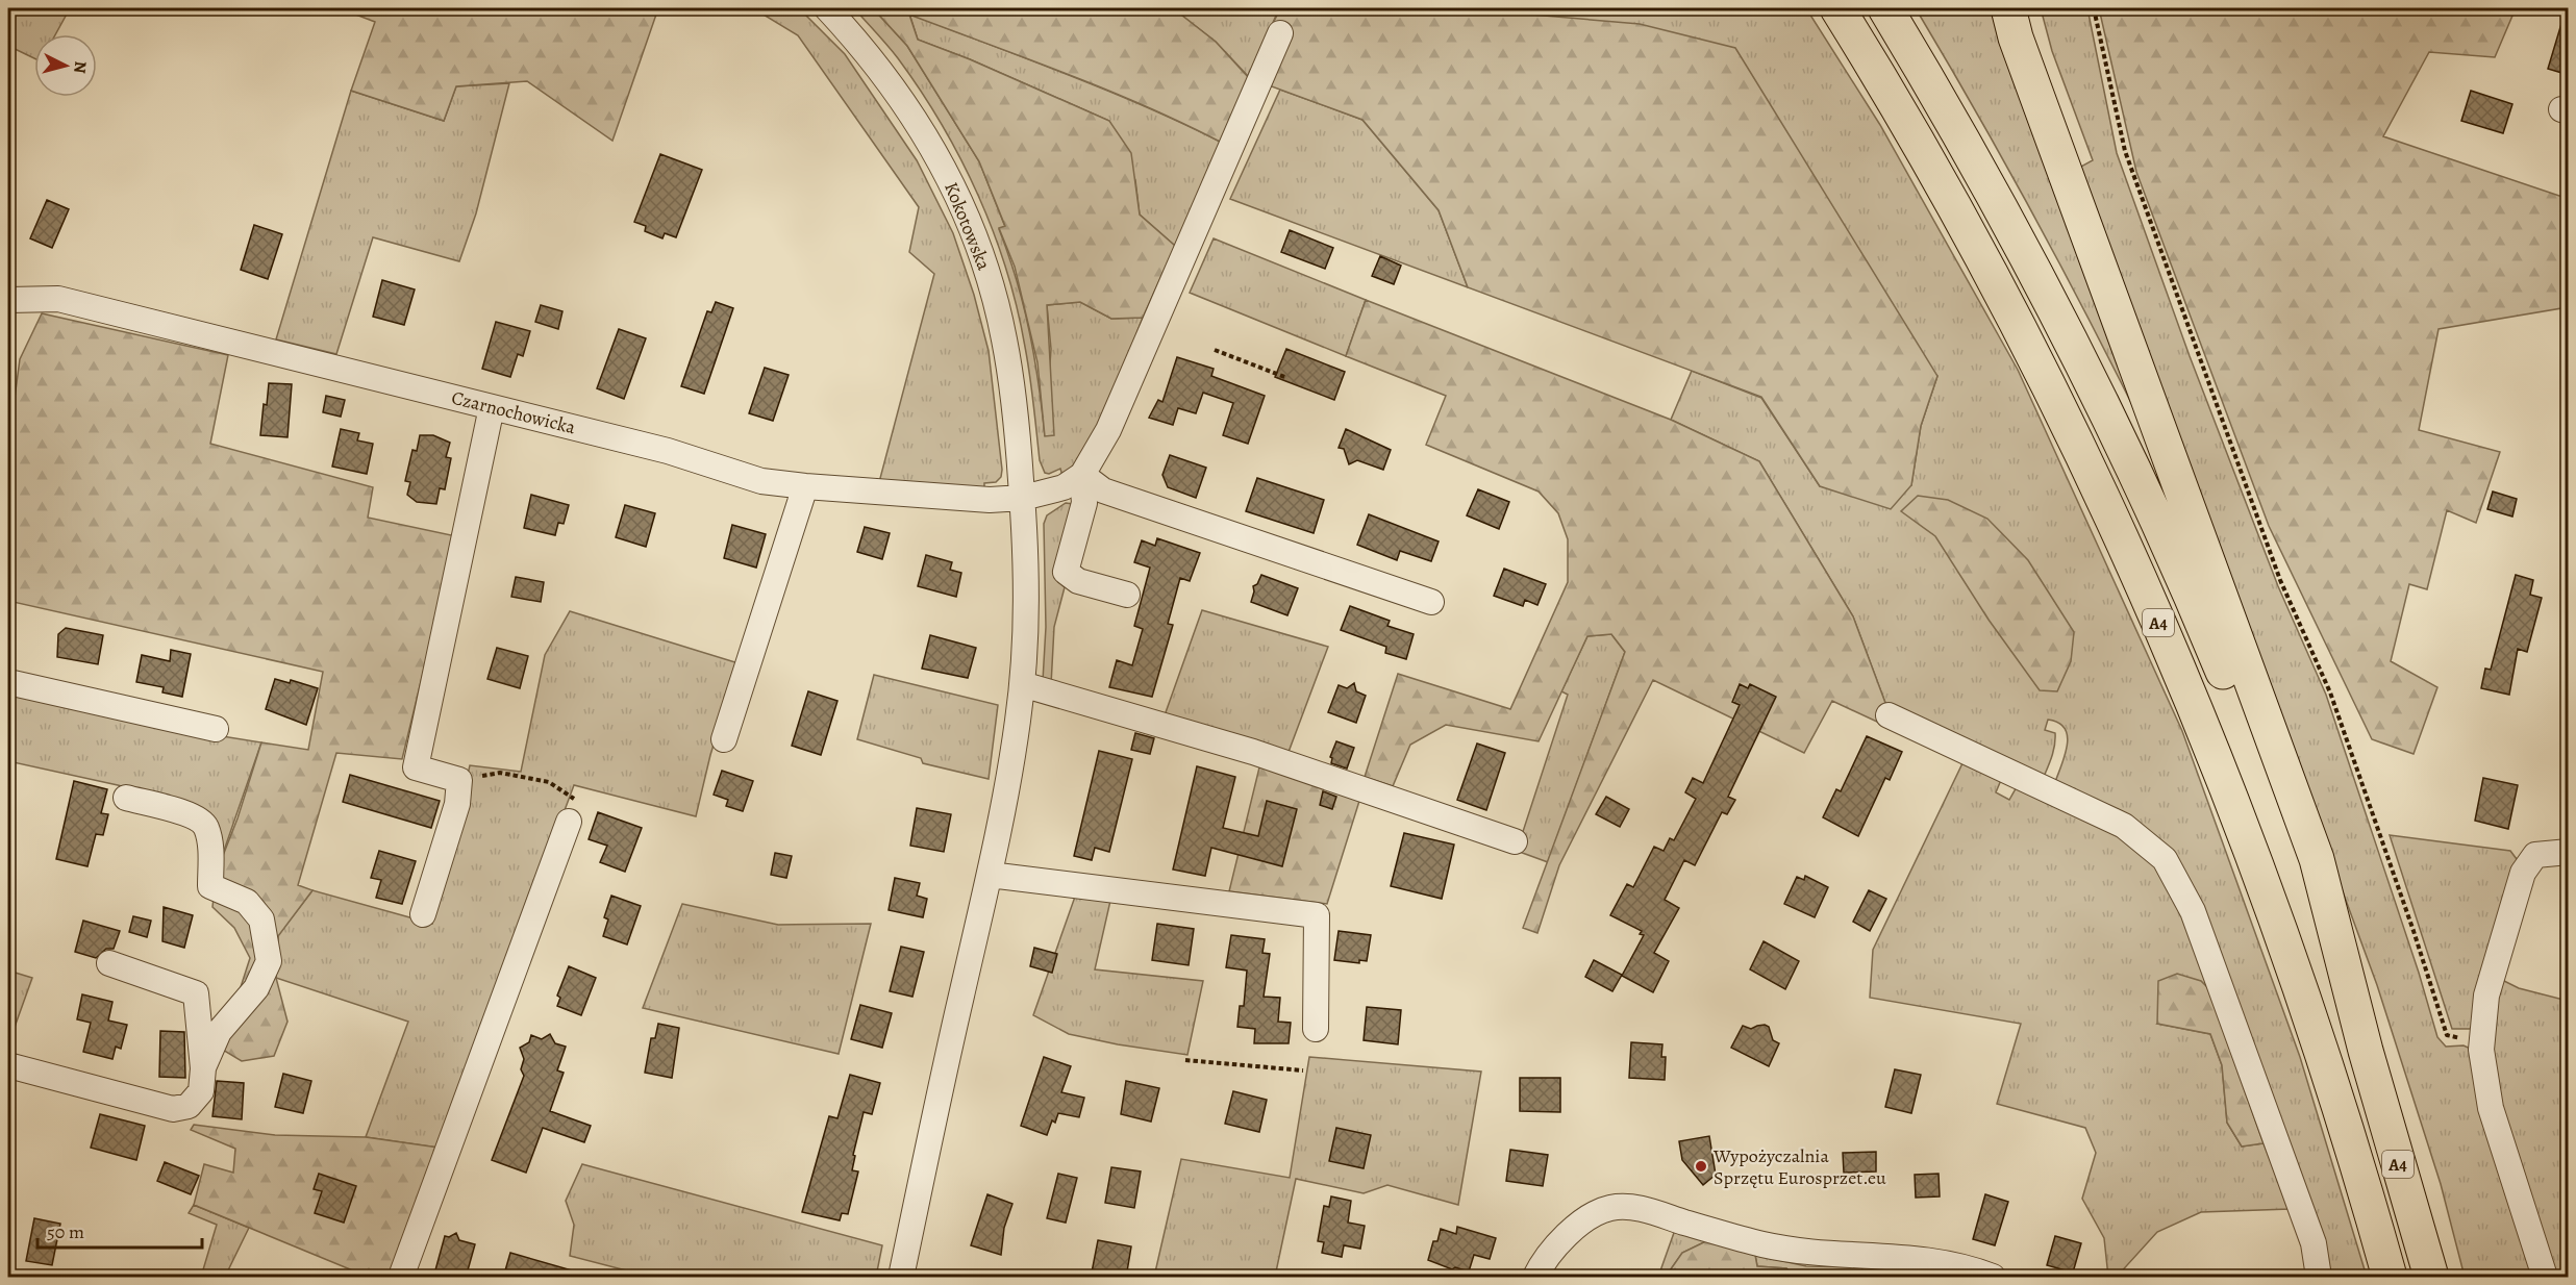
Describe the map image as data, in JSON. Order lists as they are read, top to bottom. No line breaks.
{"streets":{"highway":["A4"],"street":["Kokotowska","Czarnochowicka"]},"crossings":[["Kokotowska","Czarnochowicka"]],"places":["Wypożyczalnia Sprzętu Eurosprzet.eu"],"scale_bar":"50 m","north":"right"}
